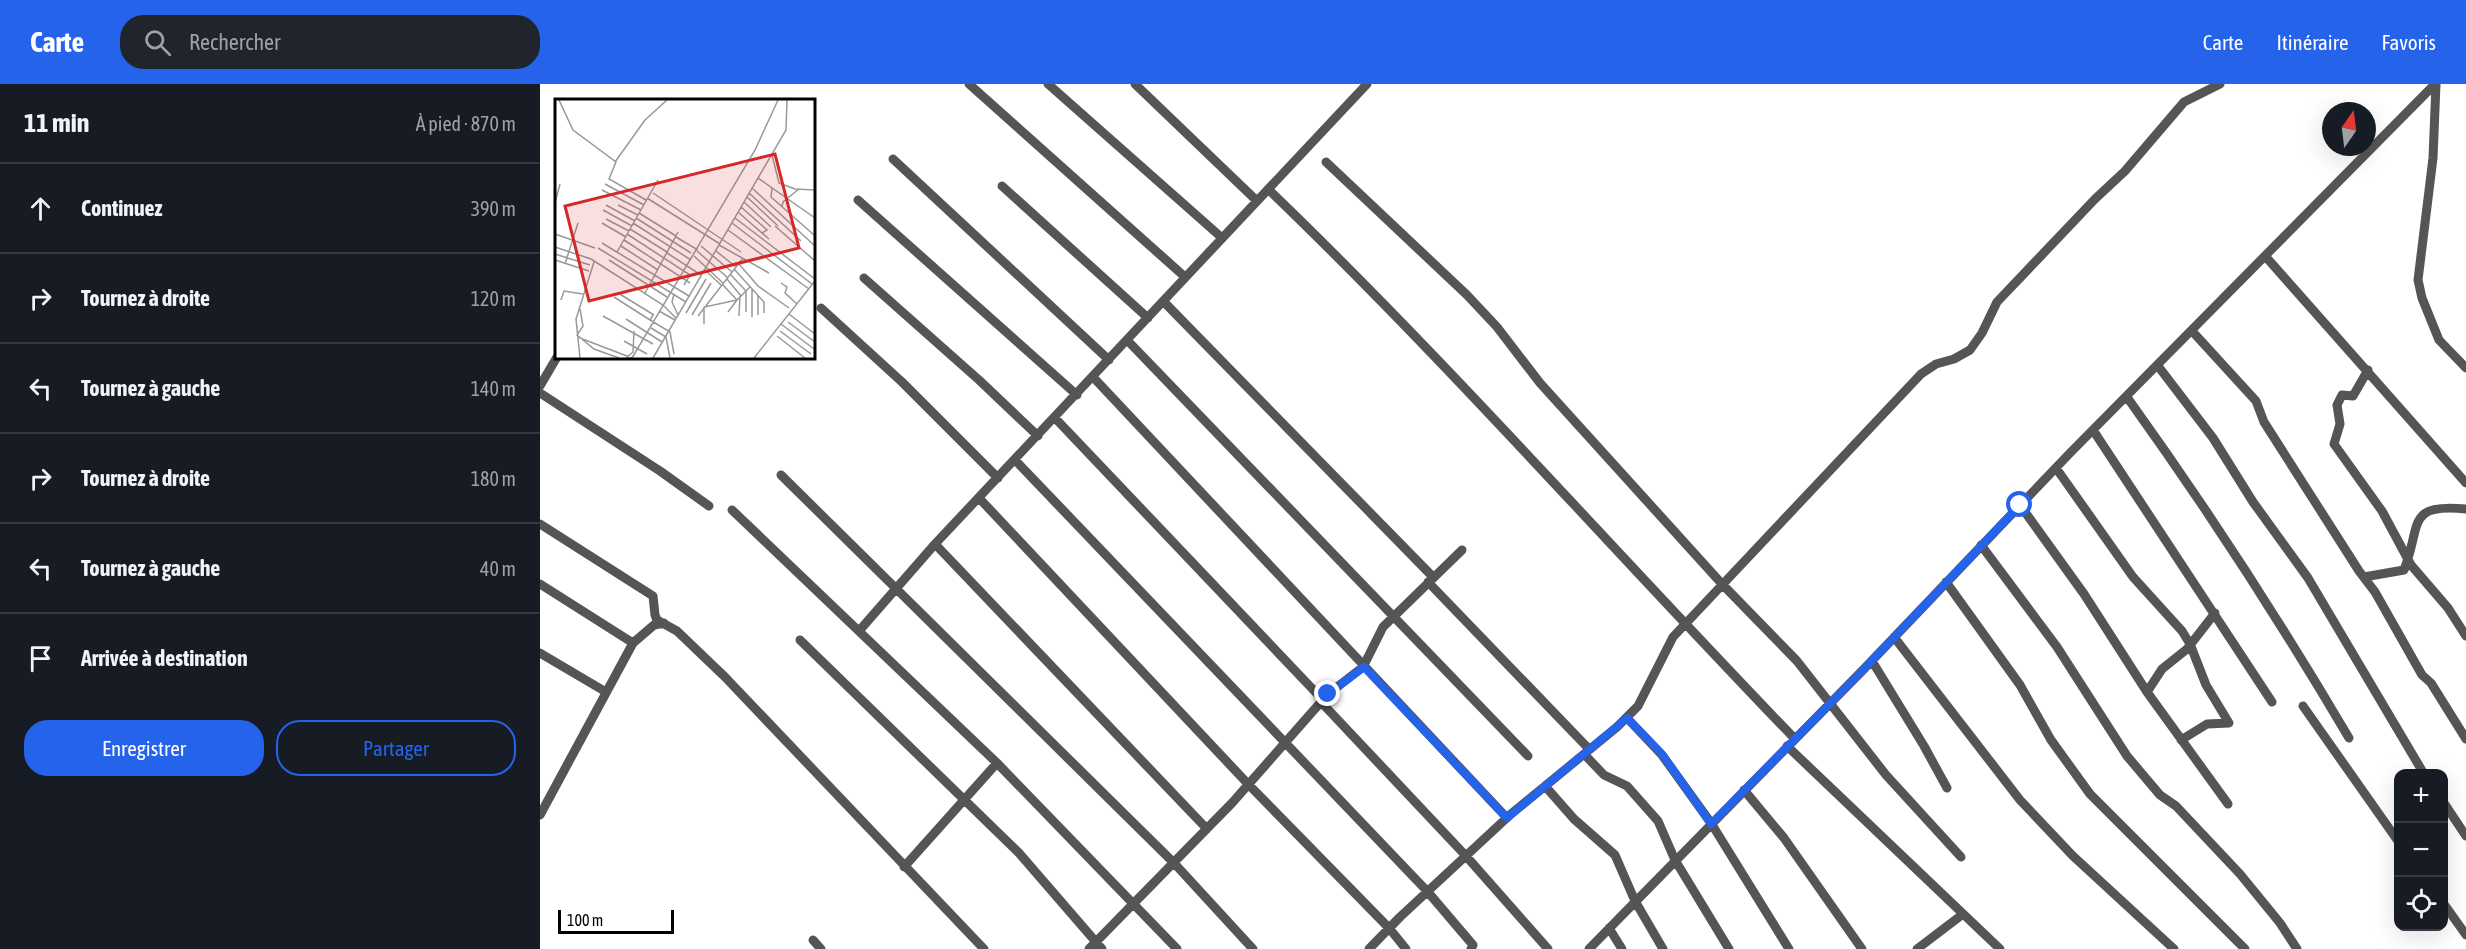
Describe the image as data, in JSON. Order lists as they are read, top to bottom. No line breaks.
{"scale_bar":"100 m","north":"top","page":{"header":"Carte","search":"Rechercher","nav":["Carte","Itinéraire","Favoris"],"heading":["11 min","À pied · 870 m"],"list":[["Continuez","390 m"],["Tournez à droite","120 m"],["Tournez à gauche","140 m"],["Tournez à droite","180 m"],["Tournez à gauche","40 m"],"Arrivée à destination"],"buttons":["Enregistrer","Partager"],"map_buttons":["+","−"],"scale":"100 m"}}
